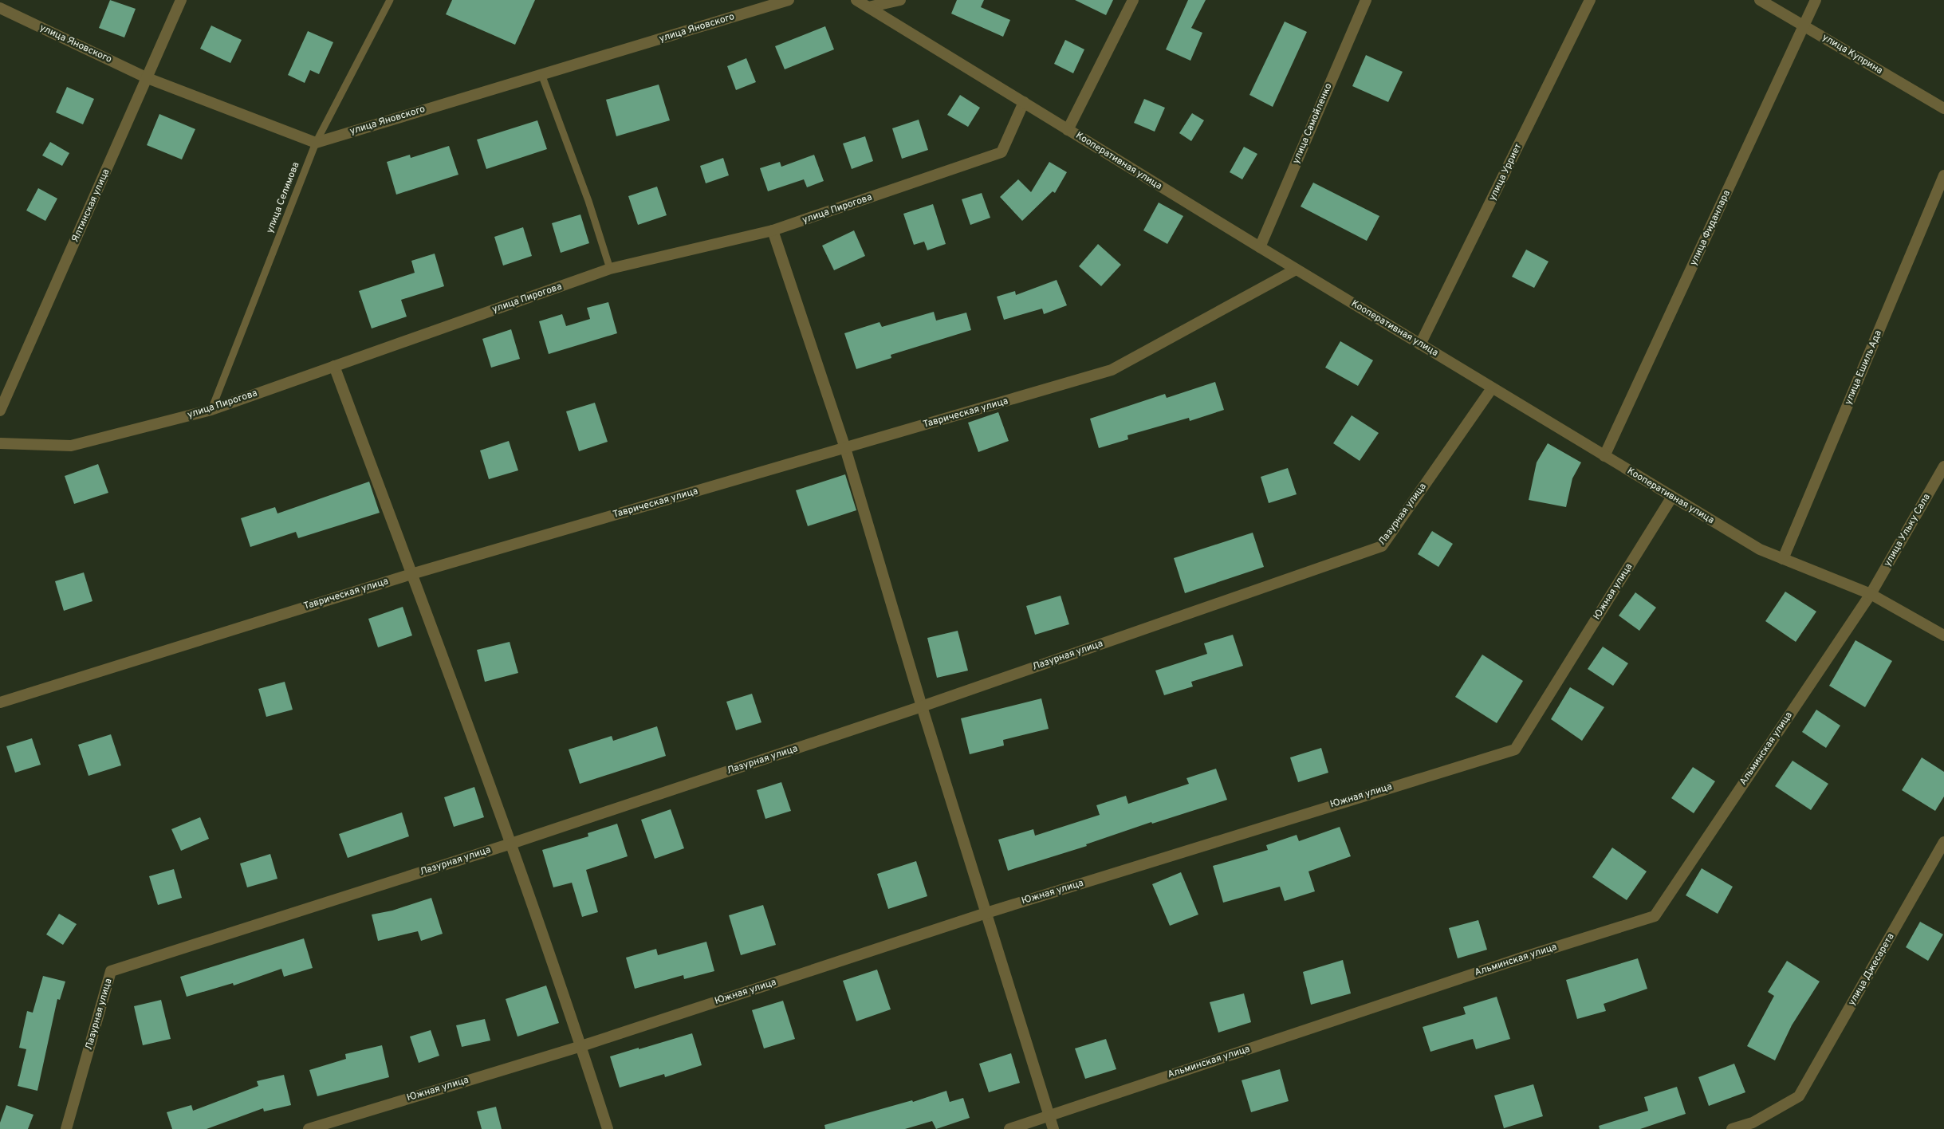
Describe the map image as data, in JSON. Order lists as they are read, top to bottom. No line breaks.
{"streets":{"street":["улица Яновского","улица Куприна","улица Самойленко","Кооперативная улица","улица Урриет","Ялтинская улица","улица Пирогова","улица Фиданлара","улица Ешиль Ада","Таврическая улица","Лазурная улица","улица Ульку Сала","Южная улица","Альминская улица","улица Джесарета"],"lane":["улица Селимова"]},"crossings":[["улица Яновского","улица Селимова"],["улица Яновского","Ялтинская улица"],["улица Куприна","улица Фиданлара"],["улица Самойленко","Кооперативная улица"],["Кооперативная улица","улица Урриет"],["Кооперативная улица","улица Пирогова"],["Кооперативная улица","улица Фиданлара"],["Кооперативная улица","улица Ешиль Ада"],["Кооперативная улица","Таврическая улица"],["Кооперативная улица","Лазурная улица"],["Кооперативная улица","улица Ульку Сала"],["Кооперативная улица","Южная улица"],["Кооперативная улица","Альминская улица"],["улица Селимова","улица Пирогова"],["улица Ульку Сала","Альминская улица"]]}
